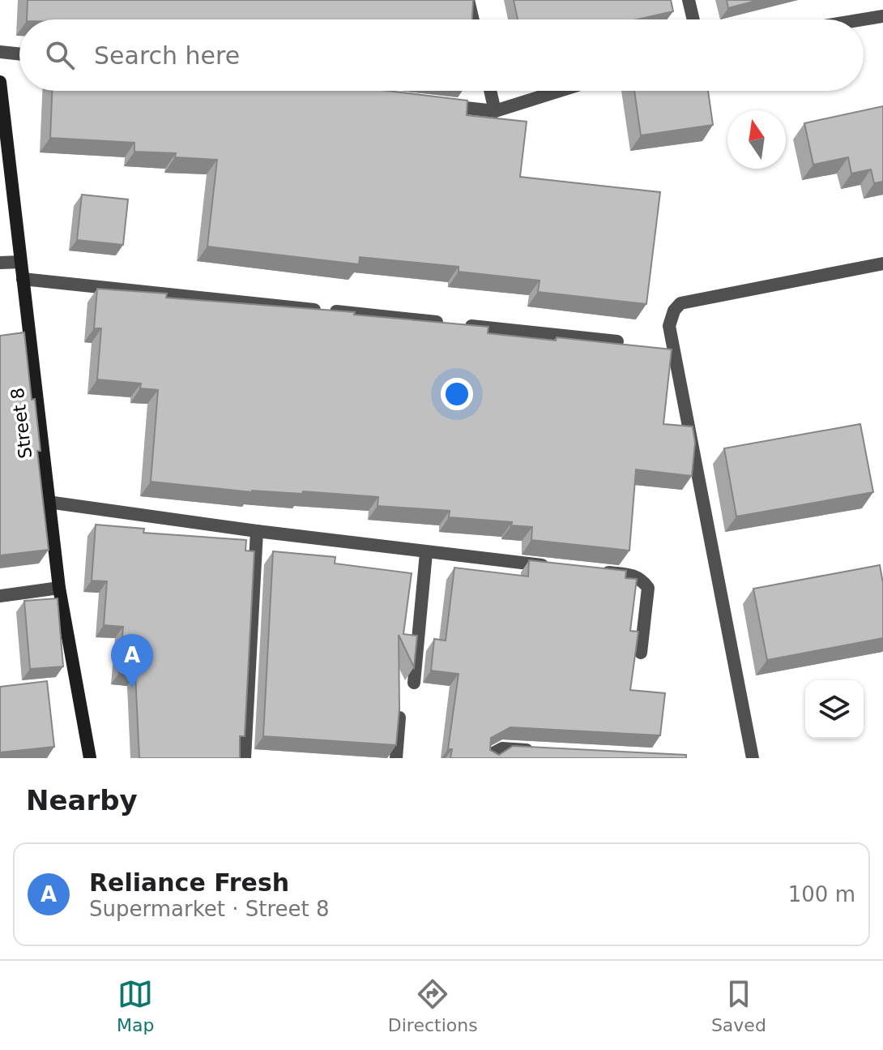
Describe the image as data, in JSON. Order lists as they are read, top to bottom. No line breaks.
{"streets":{"street":["Street 8"]},"north":"top","page":{"search":"Search here","pins":"A","heading":"Nearby","list":[{"mark":"A","name":"Reliance Fresh","note":"Supermarket · Street 8","value":"100 m"}],"nav":["Map","Directions","Saved"]}}
